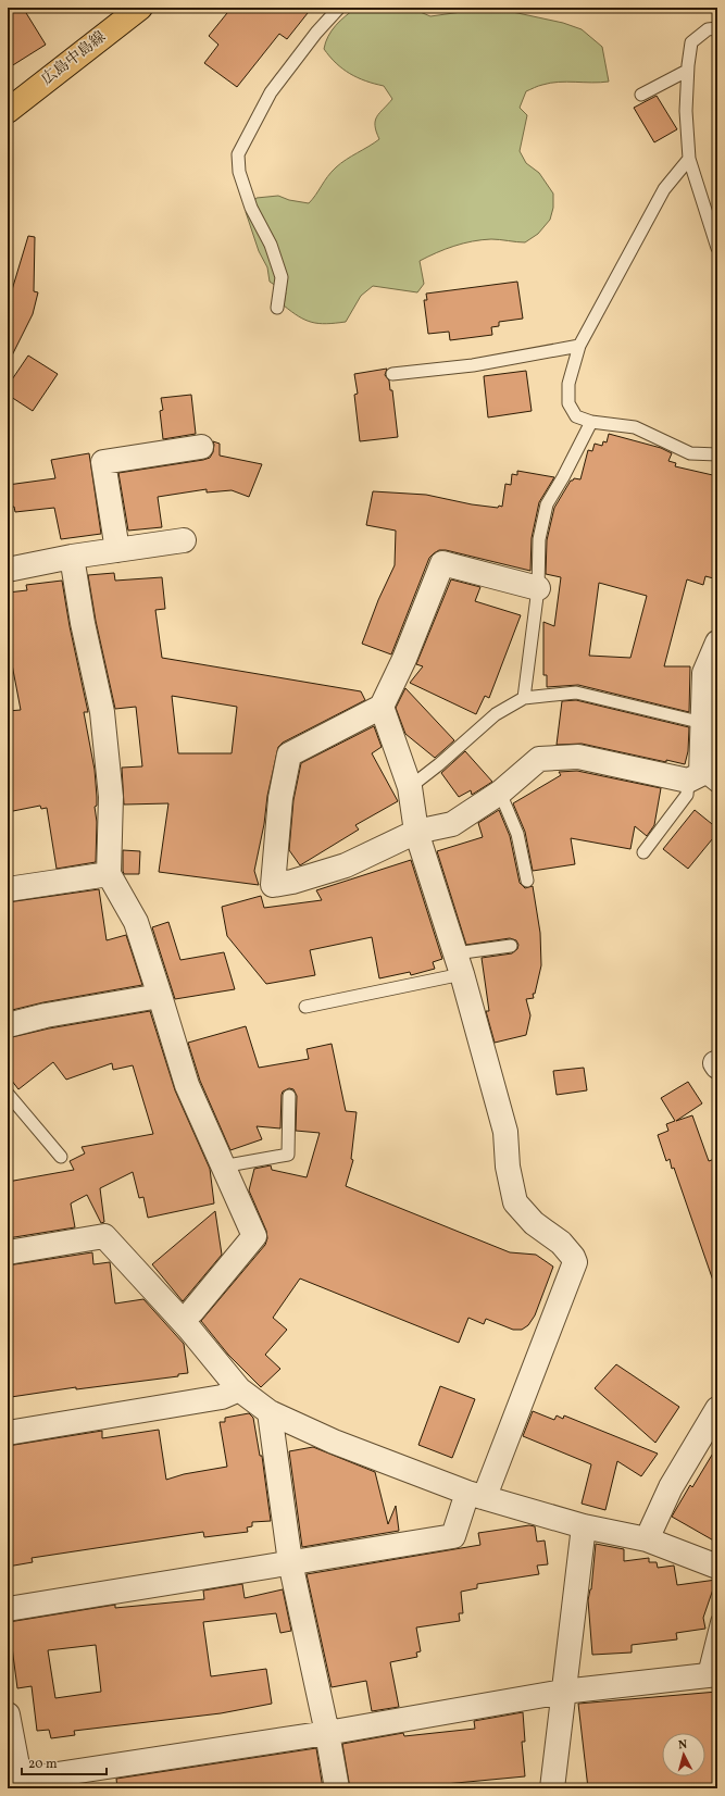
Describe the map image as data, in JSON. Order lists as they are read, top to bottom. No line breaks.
{"streets":{"main road":["広島中島線"]},"scale_bar":"20 m","north":"top"}
